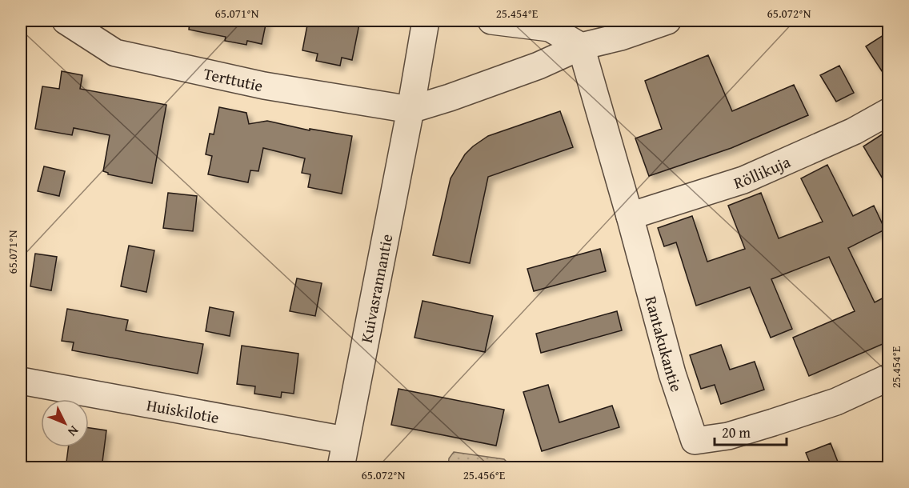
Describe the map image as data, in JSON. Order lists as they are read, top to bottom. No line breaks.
{"streets":{"street":["Terttutie","Röllikuja","Kuivasrannantie","Rantakukantie","Huiskilotie"]},"crossings":[["Terttutie","Kuivasrannantie"],["Röllikuja","Rantakukantie"],["Kuivasrannantie","Huiskilotie"]],"scale_bar":"20 m","north":"bottom right","coordinates":["65.071°N","25.454°E","65.072°N","25.456°E"]}
